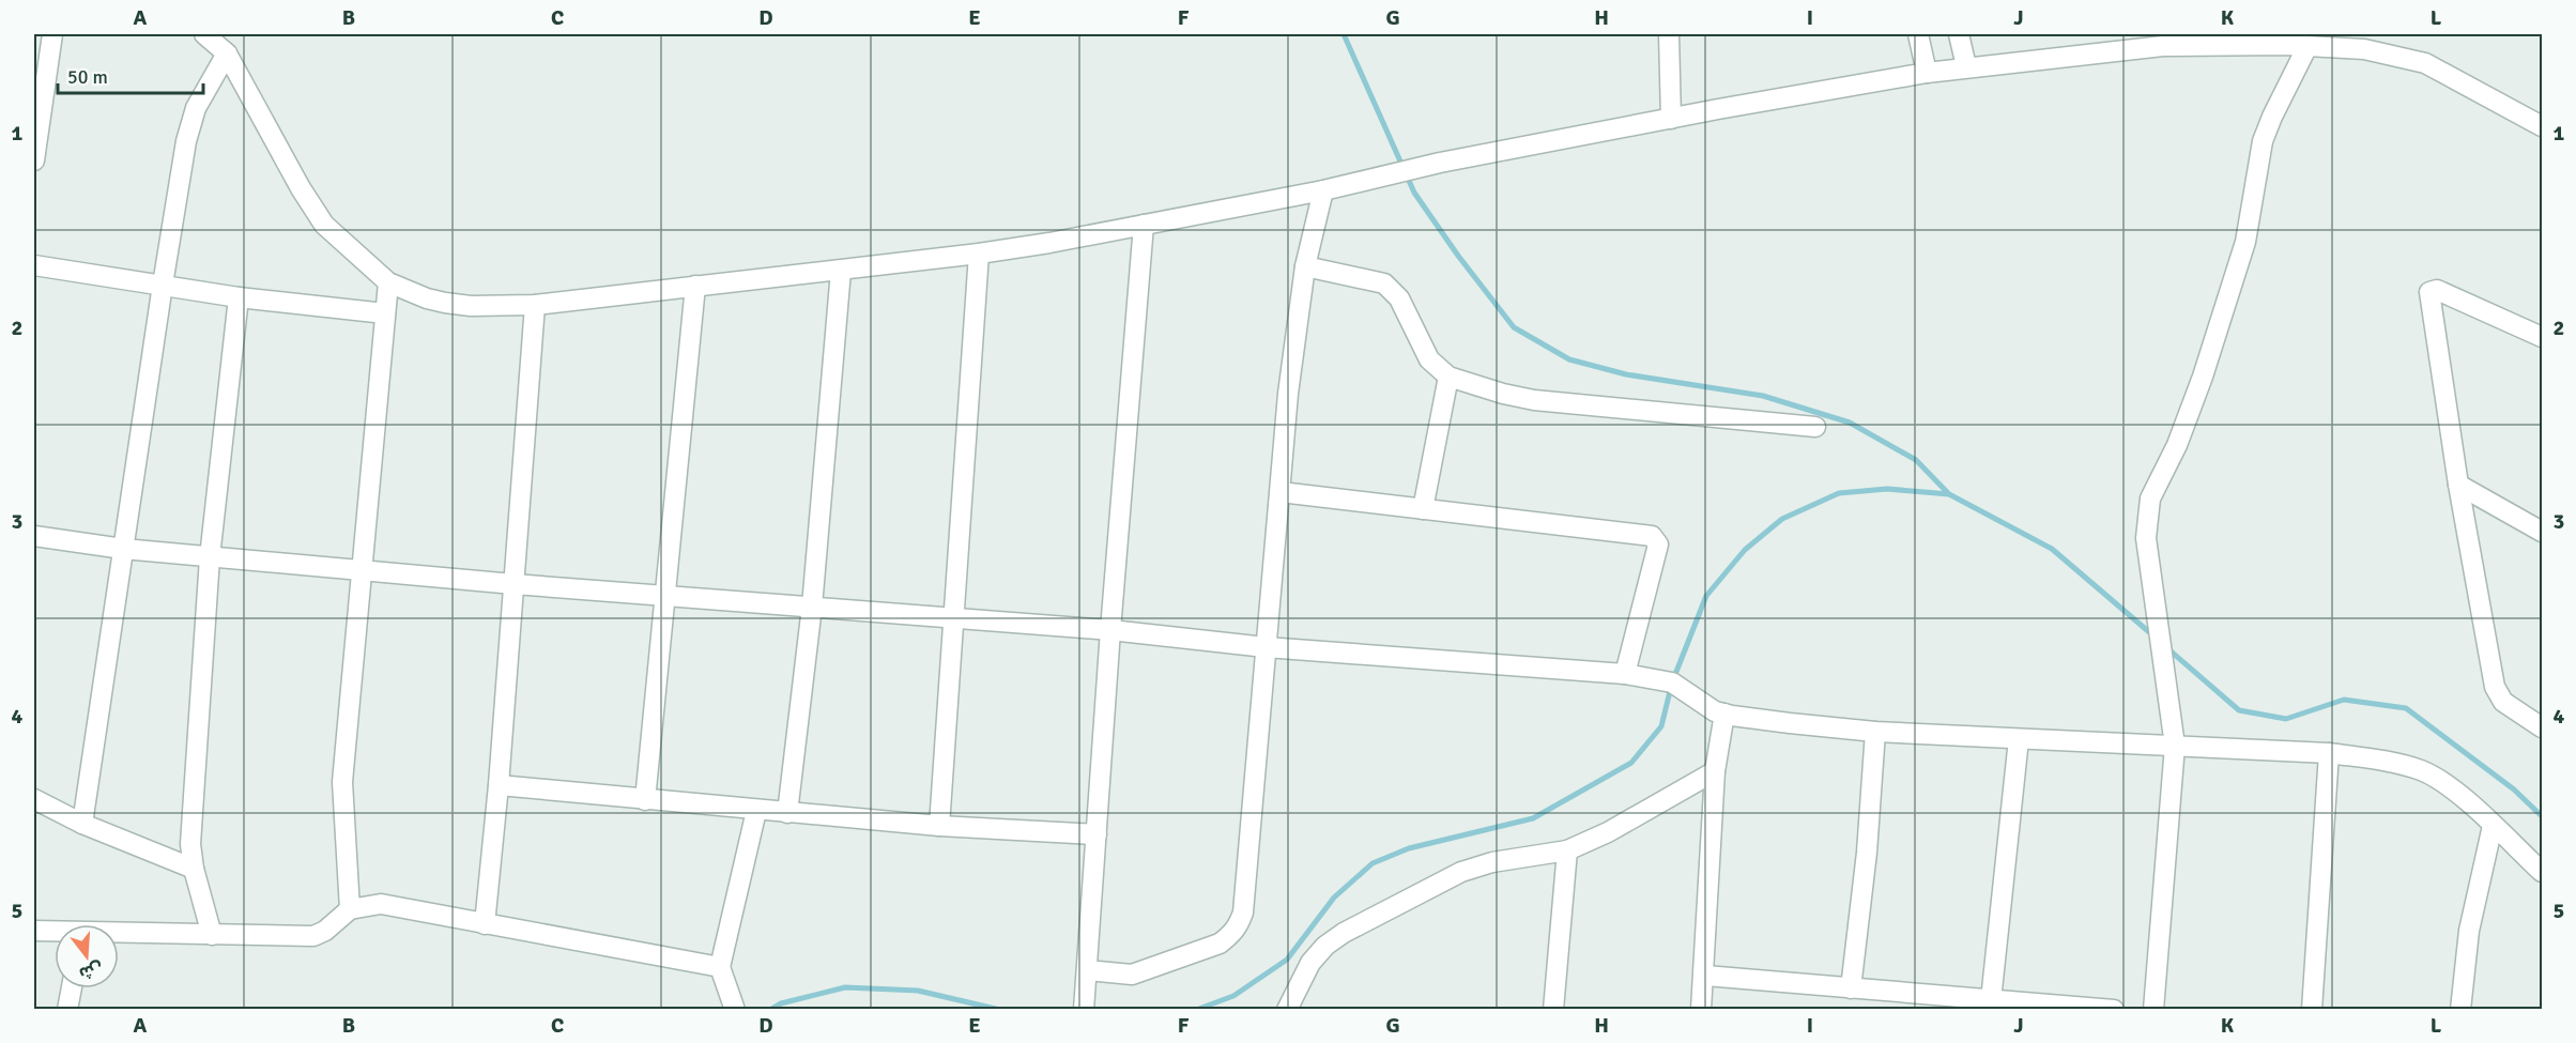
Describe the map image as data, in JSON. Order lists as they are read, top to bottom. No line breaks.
{"scale_bar":"50 m","north":"bottom","grid":{"columns":["A","B","C","D","E","F","G","H","I","J","K","L"],"rows":["1","2","3","4","5"]}}
